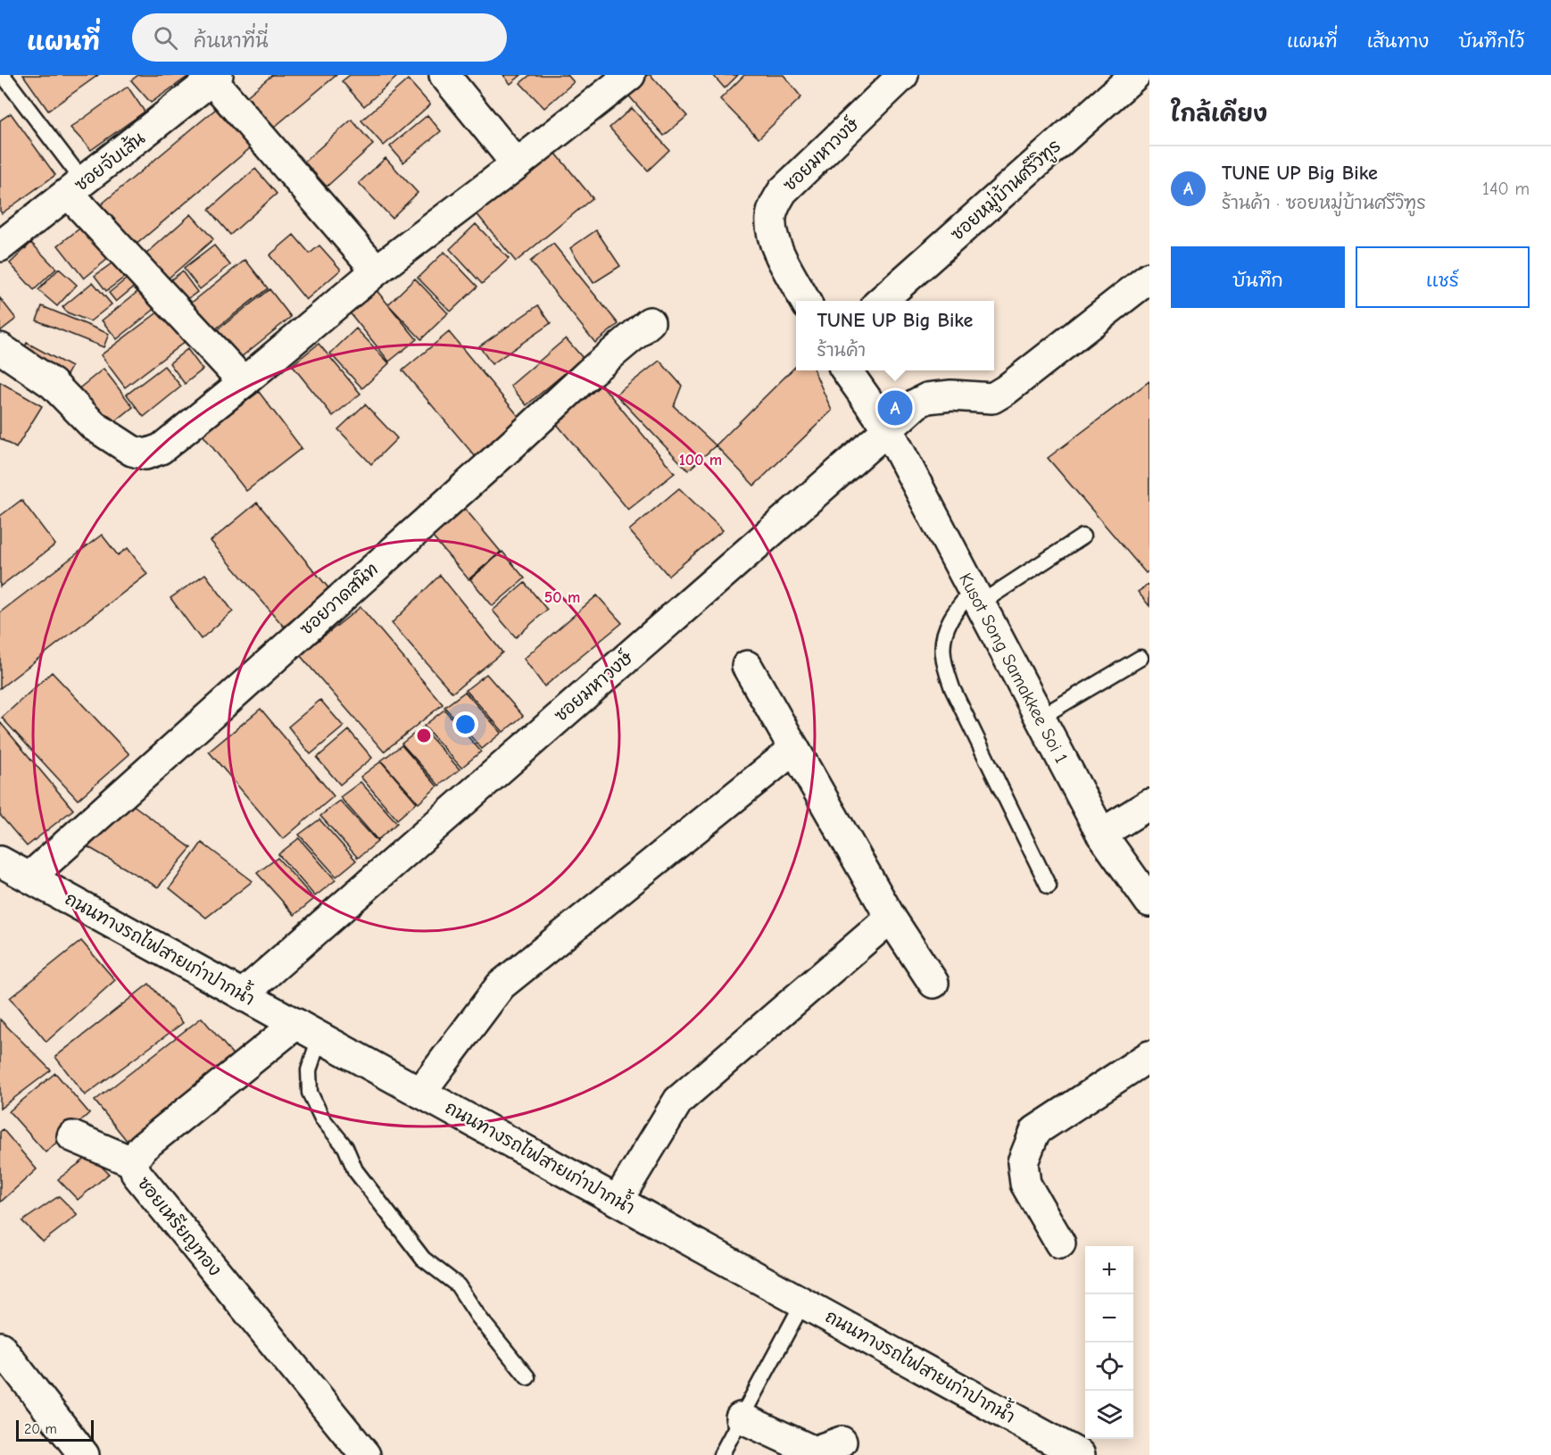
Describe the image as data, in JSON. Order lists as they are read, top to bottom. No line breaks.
{"streets":{"street":["ซอยมหาวงษ์","ซอยจับเส้น","ซอยหมู่บ้านศรีวิฑูร","ซอยวาดสนิท","Kusot Song Samakkee Soi 1","ถนนทางรถไฟสายเก่าปากน้ำ","ซอยเหรียญทอง"]},"crossings":[["ซอยมหาวงษ์","Kusot Song Samakkee Soi 1"],["ซอยมหาวงษ์","ถนนทางรถไฟสายเก่าปากน้ำ"],["ซอยวาดสนิท","ถนนทางรถไฟสายเก่าปากน้ำ"],["ถนนทางรถไฟสายเก่าปากน้ำ","ซอยเหรียญทอง"]],"scale_bar":"20 m","page":{"header":"แผนที่","search":"ค้นหาที่นี่","nav":["แผนที่","เส้นทาง","บันทึกไว้"],"heading":"ใกล้เคียง","list":[{"mark":"A","name":"TUNE UP Big Bike","note":"ร้านค้า · ซอยหมู่บ้านศรีวิฑูร","value":"140 m"}],"buttons":["บันทึก","แชร์"],"popup":["TUNE UP Big Bike","ร้านค้า"],"pins":"A","map_buttons":["+","−"],"scale":"20 m"},"rings":["100 m","50 m"]}
